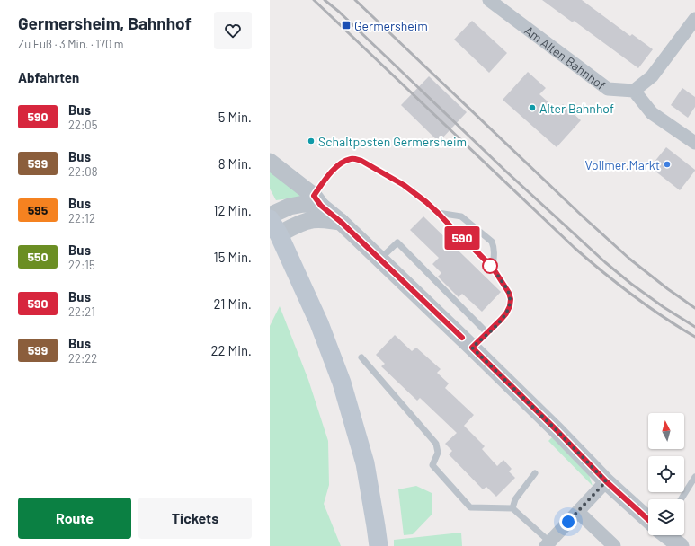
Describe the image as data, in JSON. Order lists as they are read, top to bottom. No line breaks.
{"streets":{"street":["Am Alten Bahnhof"]},"places":{"transit":["Germersheim"],"other":["Alter Bahnhof","Schaltposten Germersheim","Vollmer.Markt"]},"lines":["bus line 590"],"north":"top","page":{"heading":[["Germersheim, Bahnhof","Zu Fuß · 3 Min. · 170 m"],"Abfahrten"],"on_map":"590","list":[{"mark":"590","name":"Bus","note":"22:05","value":"5 Min."},{"mark":"599","name":"Bus","note":"22:08","value":"8 Min."},{"mark":"595","name":"Bus","note":"22:12","value":"12 Min."},{"mark":"550","name":"Bus","note":"22:15","value":"15 Min."},{"mark":"590","name":"Bus","note":"22:21","value":"21 Min."},{"mark":"599","name":"Bus","note":"22:22","value":"22 Min."}],"buttons":["Route","Tickets"]}}
